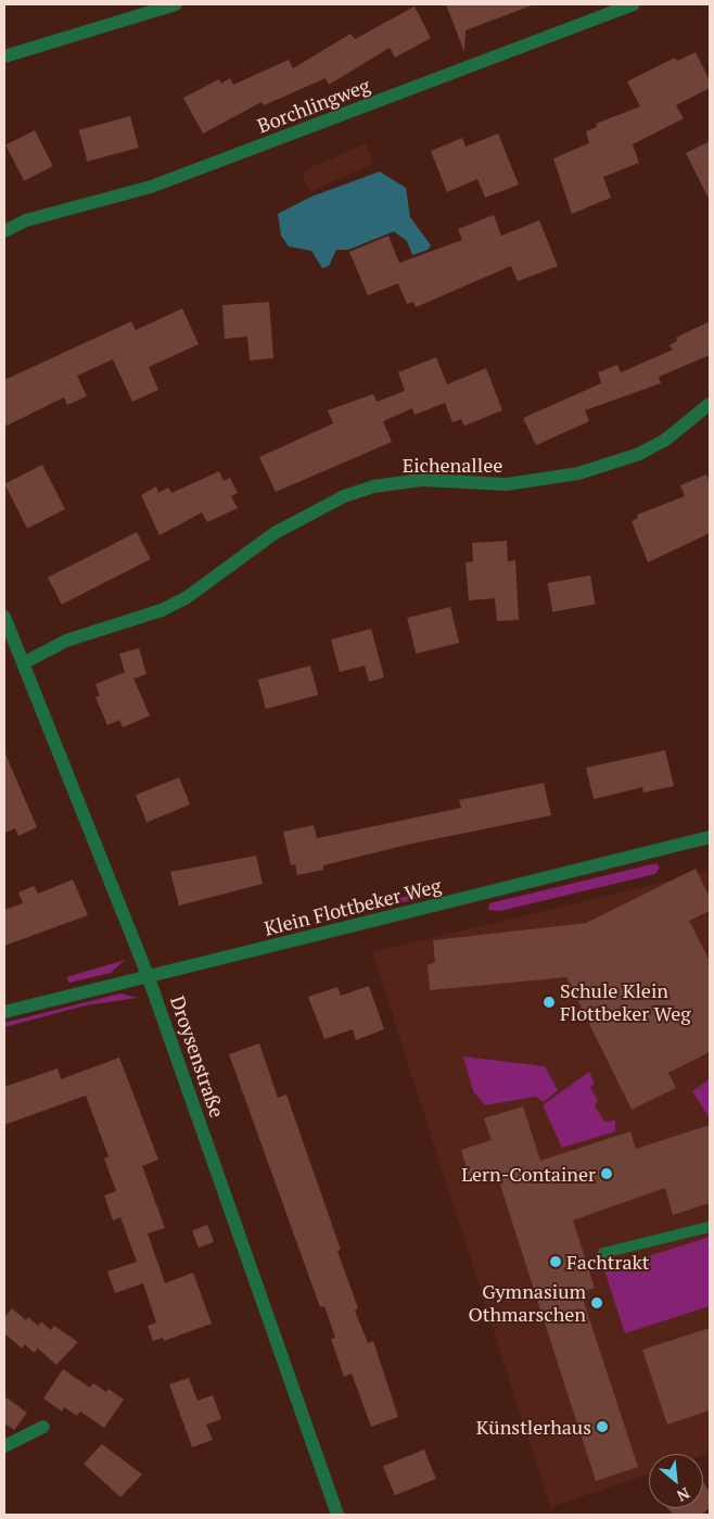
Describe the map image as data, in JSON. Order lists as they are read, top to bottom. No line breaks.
{"streets":{"street":["Borchlingweg","Eichenallee","Klein Flottbeker Weg","Droysenstraße"]},"crossings":[["Eichenallee","Droysenstraße"],["Klein Flottbeker Weg","Droysenstraße"]],"places":["Schule Klein Flottbeker Weg","Lern-Container","Fachtrakt","Gymnasium Othmarschen","Künstlerhaus"],"north":"bottom right"}
